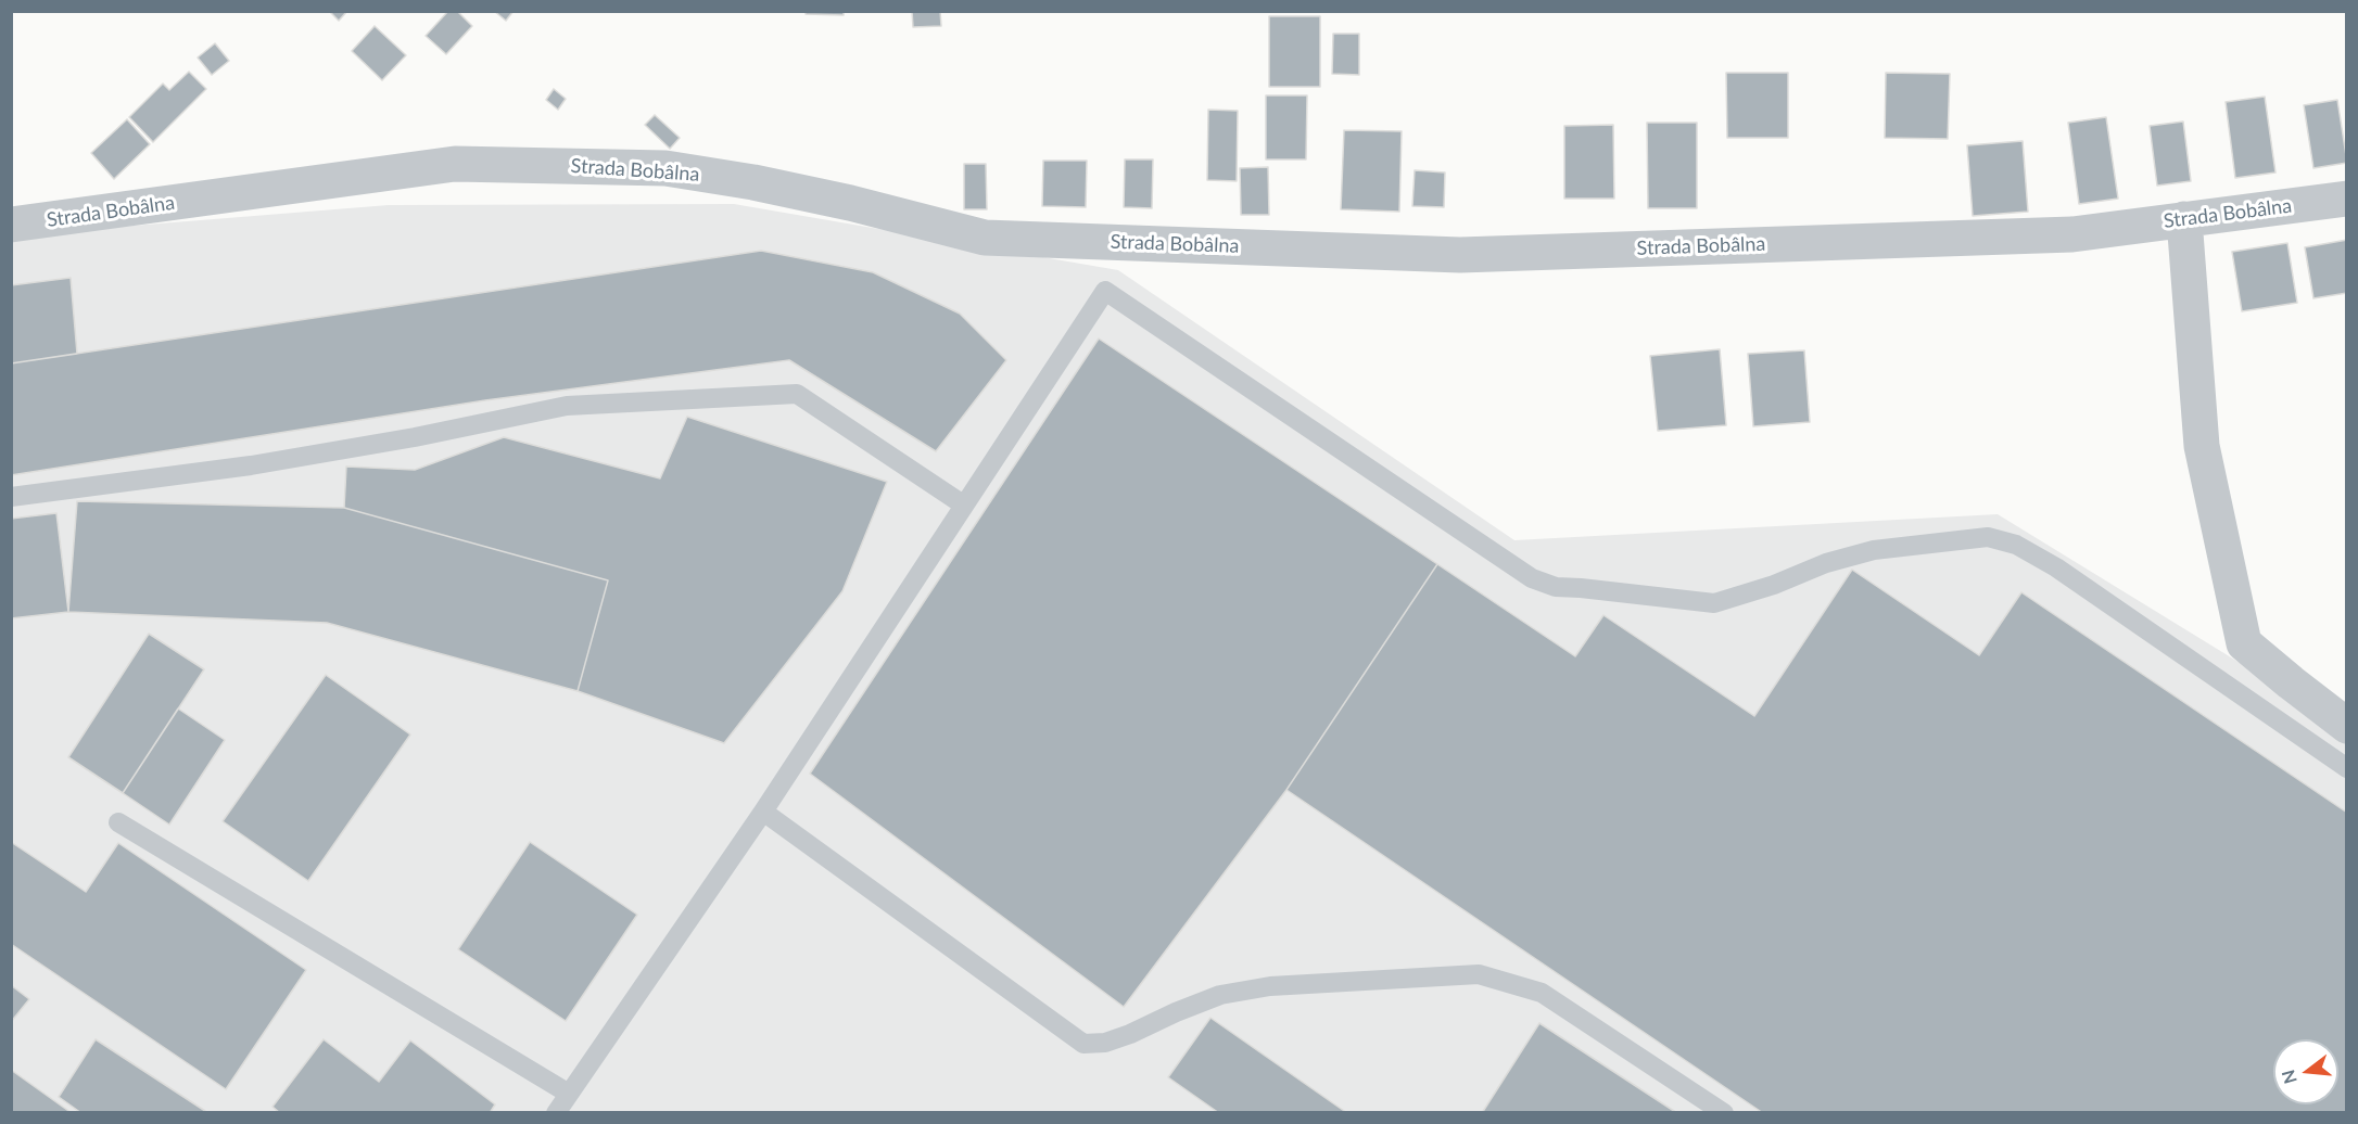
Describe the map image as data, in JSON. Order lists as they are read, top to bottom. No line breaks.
{"streets":{"street":["Strada Bobâlna"]},"north":"left"}
